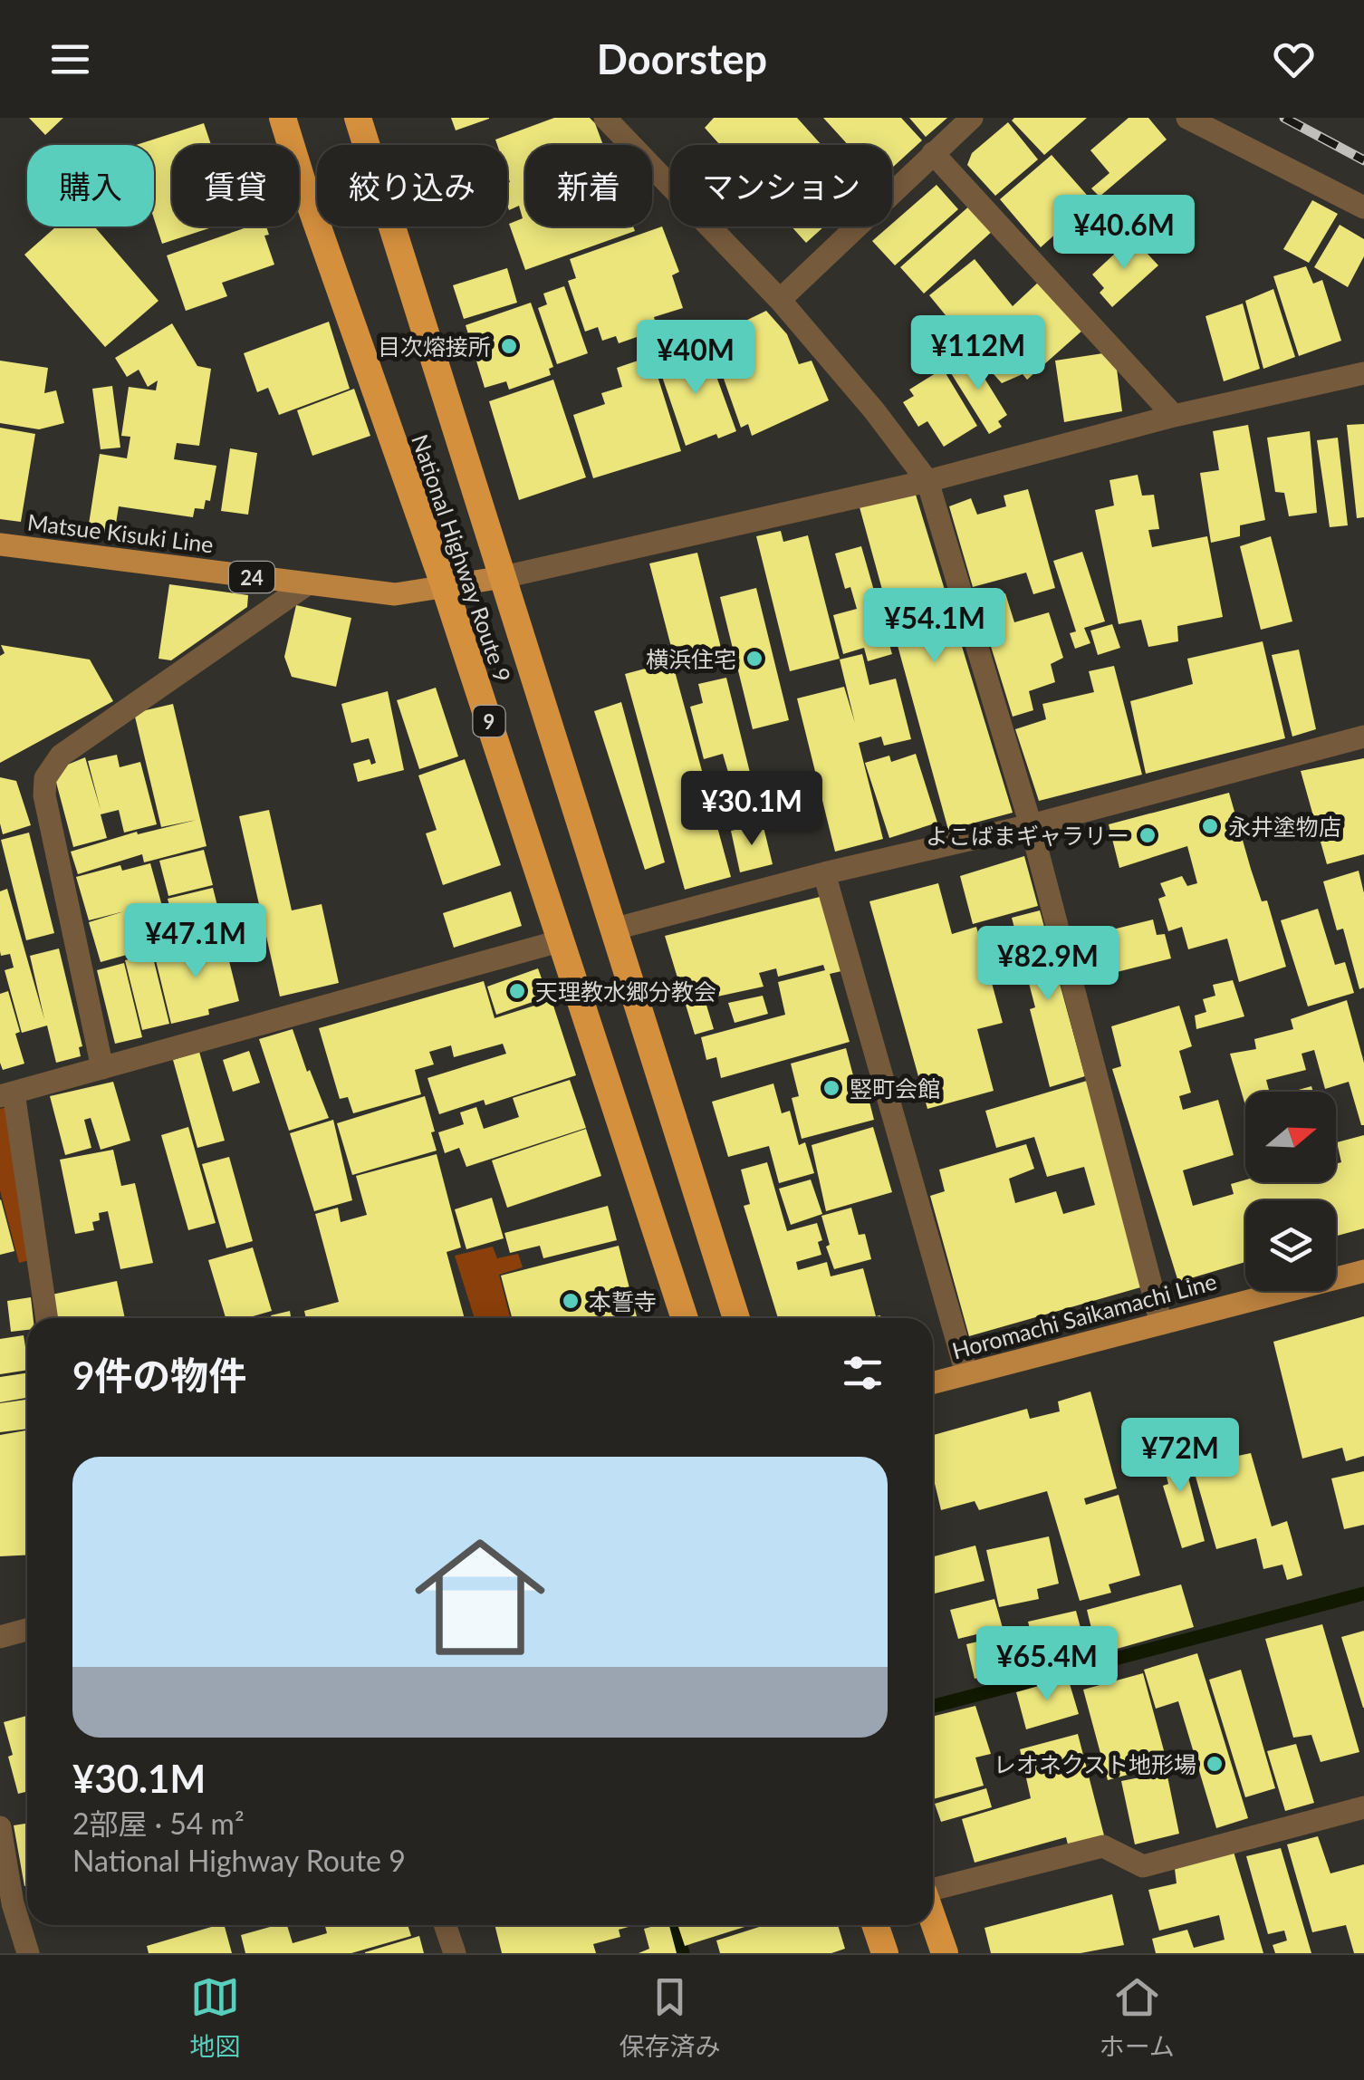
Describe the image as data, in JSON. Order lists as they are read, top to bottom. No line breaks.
{"streets":{"highway":["National Highway Route 9","9"],"main road":["Matsue Kisuki Line","24","Horomachi Saikamachi Line"]},"crossings":[["Matsue Kisuki Line","National Highway Route 9"]],"places":["目次熔接所","横浜住宅","永井塗物店","よこばまギャラリー","天理教水郷分教会","竪町会館","本誓寺","レオネクスト地形場"],"north":"right","page":{"header":"Doorstep","chip":["購入","賃貸","絞り込み","新着","マンション"],"price":["¥40.6M","¥112M","¥40M","¥54.1M","¥30.1M","¥47.1M","¥82.9M","¥72M","¥65.4M"],"heading":"9件の物件","list":[{"name":"¥30.1M","note":"2部屋 · 54 m² · National Highway Route 9"}],"tabs":["地図","保存済み","ホーム"]}}
